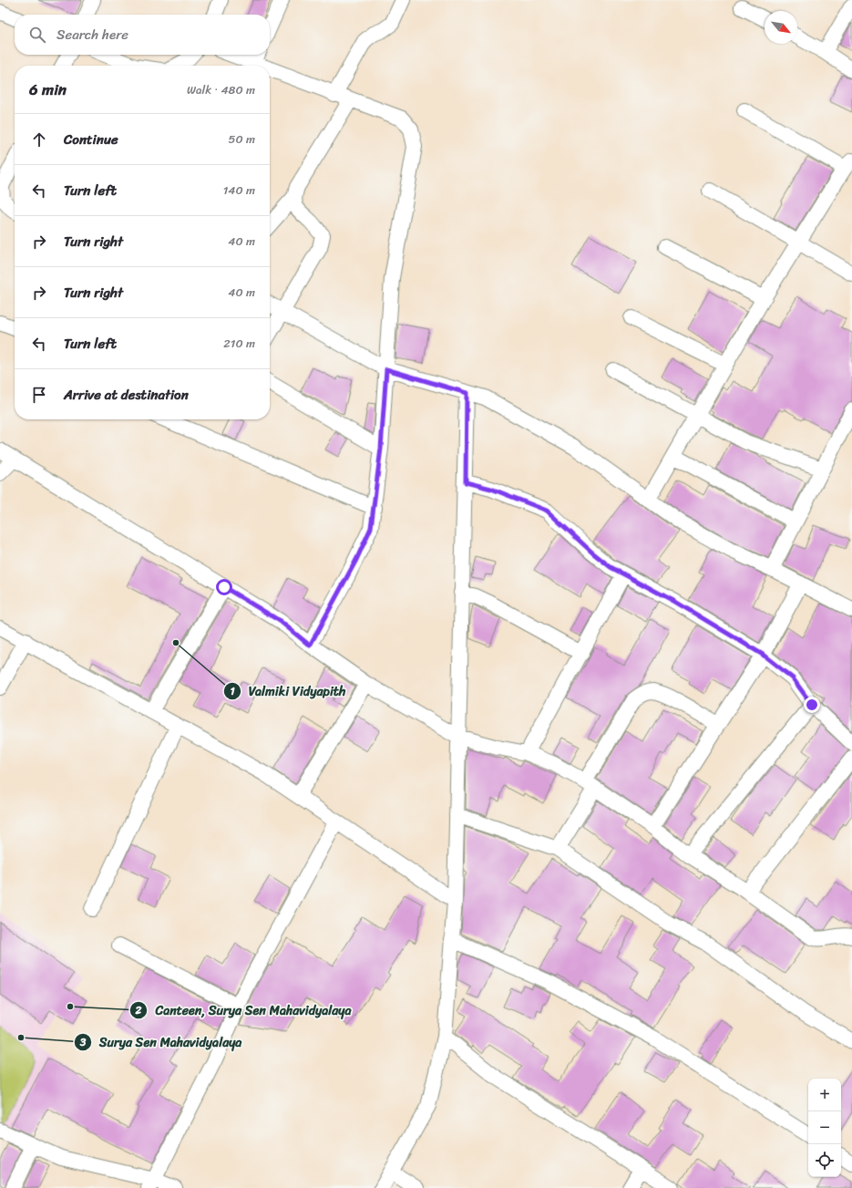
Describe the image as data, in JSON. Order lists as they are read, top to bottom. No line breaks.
{"places":["Valmiki Vidyapith","Canteen, Surya Sen Mahavidyalaya","Surya Sen Mahavidyalaya"],"north":"bottom right","page":{"search":"Search here","heading":["6 min","Walk · 480 m"],"list":[["Continue","50 m"],["Turn left","140 m"],["Turn right","40 m"],["Turn right","40 m"],["Turn left","210 m"],"Arrive at destination"],"map_buttons":["+","−"]}}
